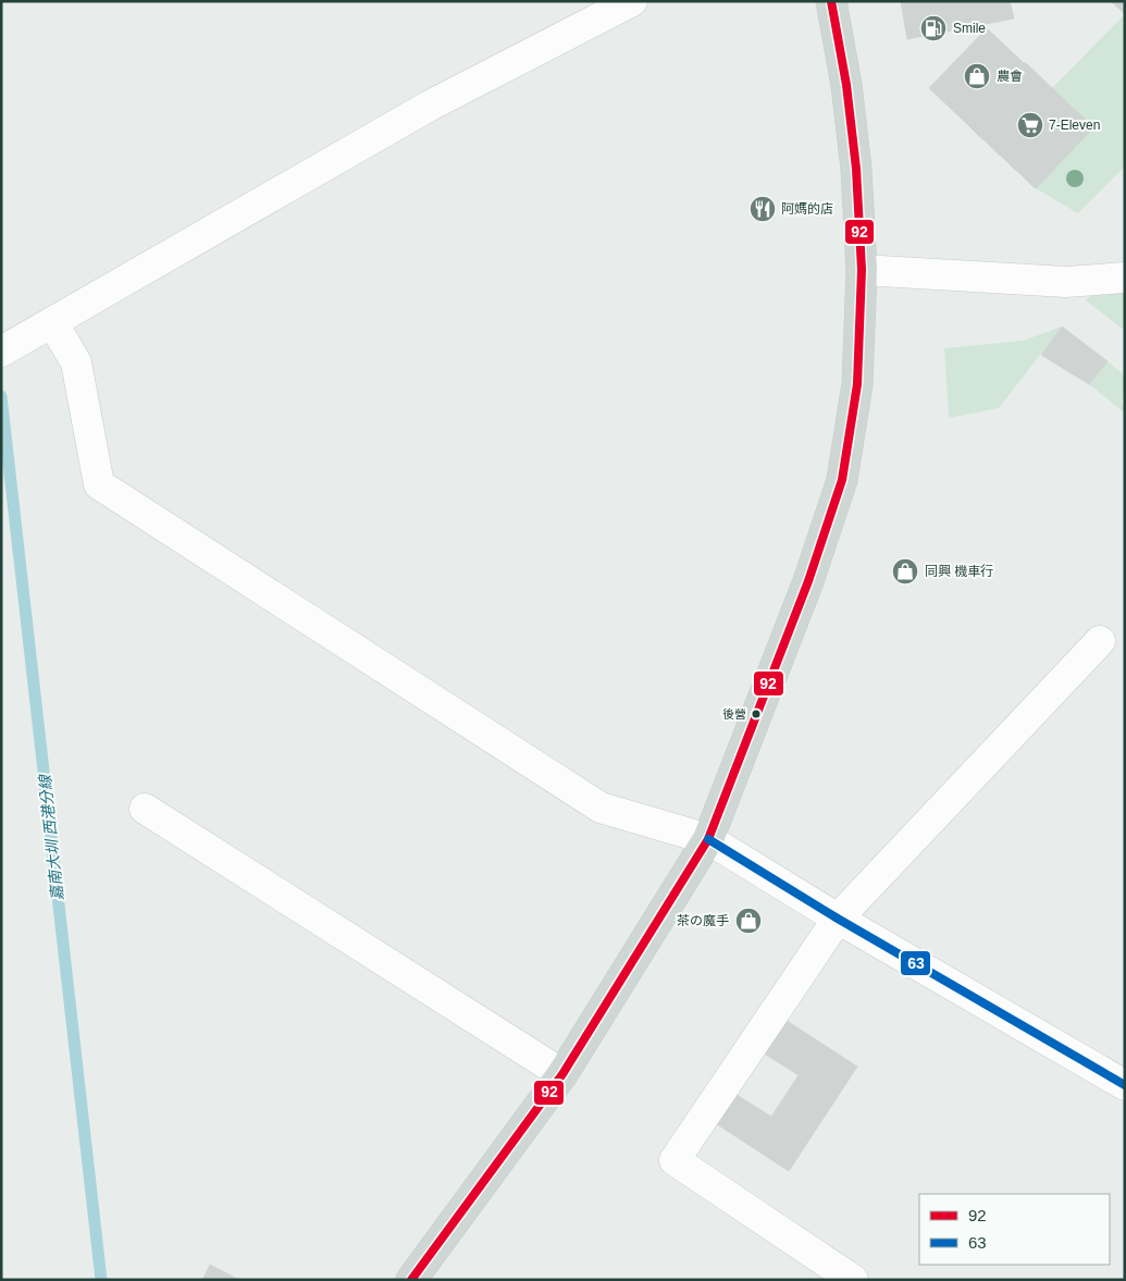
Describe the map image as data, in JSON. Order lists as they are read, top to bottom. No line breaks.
{"water":["嘉南大圳 西港分線"],"places":{"fuel station":["Smile"],"shop":["農會","同興 機車行","茶の魔手"],"supermarket":["7-Eleven"],"restaurant":["阿媽的店"],"other":["後營"]},"lines":["transit line 92","transit line 63"],"legend":["92","63"]}
